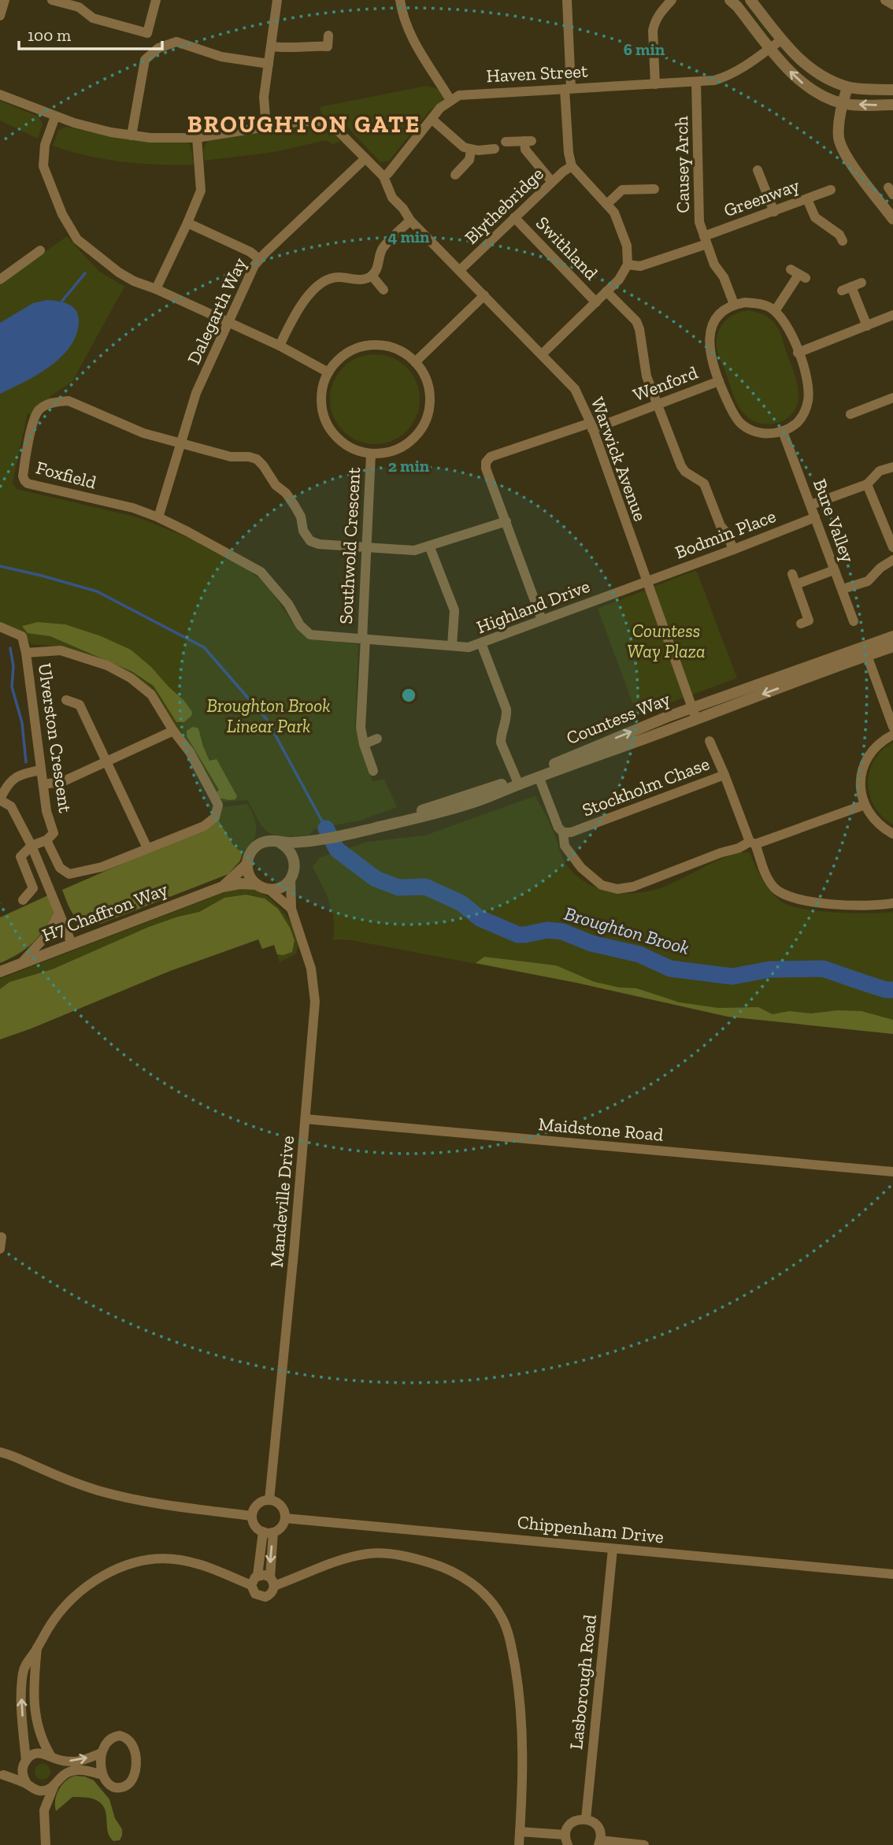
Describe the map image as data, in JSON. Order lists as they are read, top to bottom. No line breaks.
{"streets":{"street":["Haven Street","Causey Arch","Greenway","Blythebridge","Swithland","Dalegarth Way","Wenford","Warwick Avenue","Foxfield","Bure Valley","Bodmin Place","Southwold Crescent","Highland Drive","Countess Way","Ulverston Crescent","Stockholm Chase","H7 Chaffron Way","Maidstone Road","Mandeville Drive","Chippenham Drive","Lasborough Road"]},"crossings":[["Haven Street","Causey Arch"],["Causey Arch","Greenway"],["Causey Arch","Wenford"],["Causey Arch","Bure Valley"],["Blythebridge","Swithland"],["Blythebridge","Warwick Avenue"],["Dalegarth Way","Warwick Avenue"],["Dalegarth Way","Foxfield"],["Wenford","Warwick Avenue"],["Wenford","Bure Valley"],["Warwick Avenue","Bodmin Place"],["Warwick Avenue","Highland Drive"],["Warwick Avenue","Countess Way"],["Foxfield","Southwold Crescent"],["Foxfield","Highland Drive"],["Bure Valley","Bodmin Place"],["Bodmin Place","Highland Drive"],["Southwold Crescent","Highland Drive"],["Countess Way","Stockholm Chase"],["Countess Way","H7 Chaffron Way"],["Countess Way","Mandeville Drive"],["H7 Chaffron Way","Mandeville Drive"],["Maidstone Road","Mandeville Drive"],["Mandeville Drive","Chippenham Drive"],["Chippenham Drive","Lasborough Road"]],"districts":["BROUGHTON GATE"],"water":["Broughton Brook"],"parks":["Countess Way Plaza","Broughton Brook Linear Park"],"scale_bar":"100 m","rings":["6 min","4 min","2 min"]}
